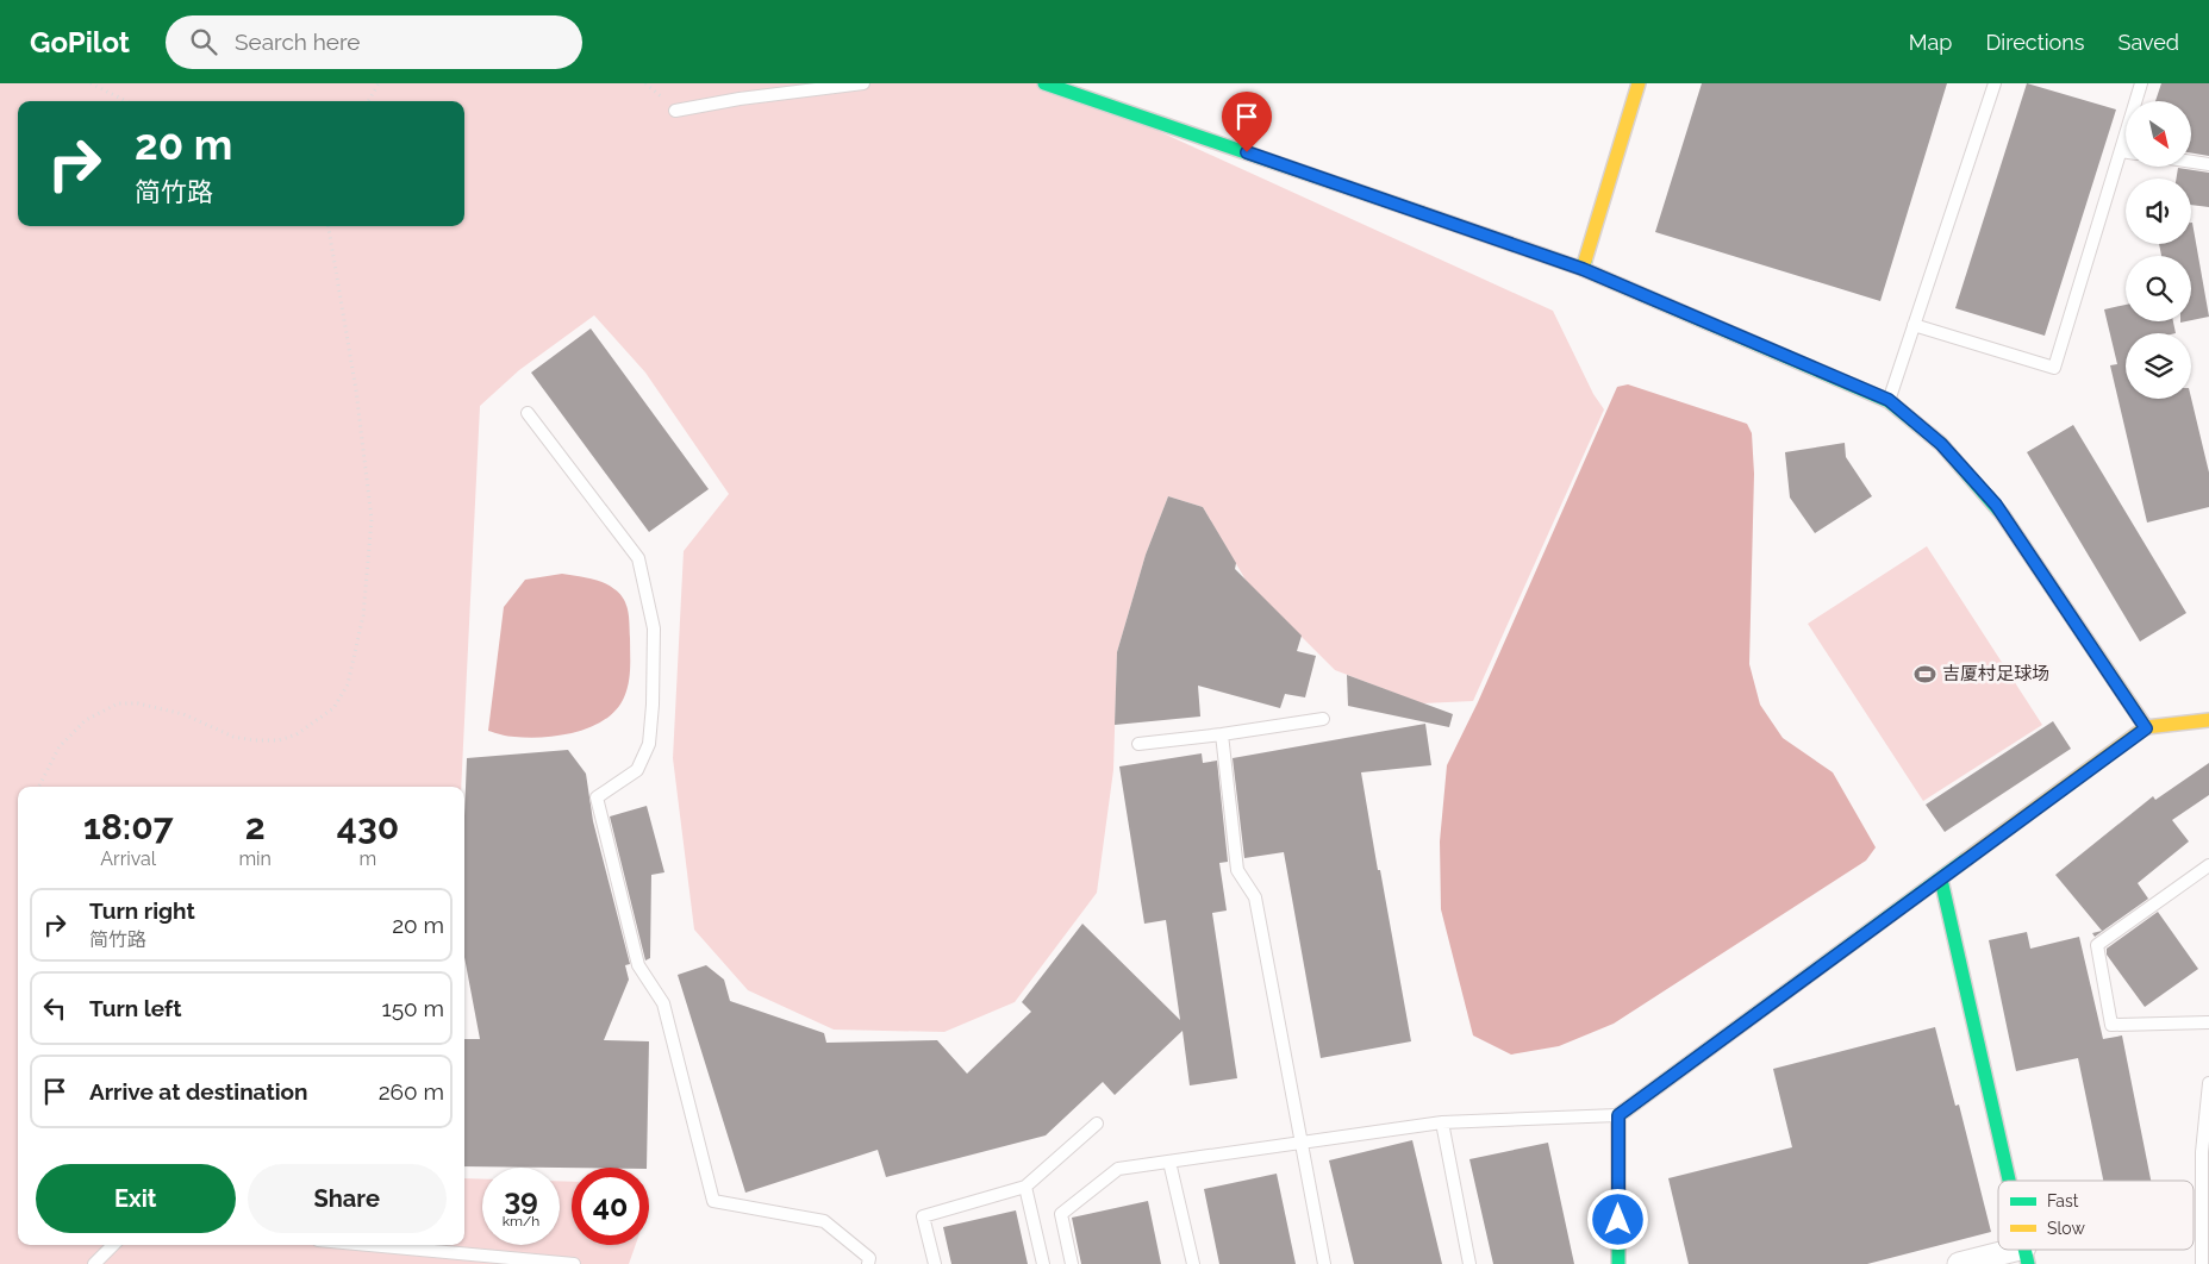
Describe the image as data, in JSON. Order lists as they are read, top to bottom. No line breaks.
{"places":{"sports":["吉厦村足球场"]},"legend":["Fast","Slow"],"north":"bottom right","page":{"header":"GoPilot","search":"Search here","nav":["Map","Directions","Saved"],"turn":["20 m","简竹路"],"eta":["18:07","Arrival","2","min","430","m"],"list":[{"name":"Turn right","note":"简竹路","value":"20 m"},{"name":"Turn left","value":"150 m"},{"name":"Arrive at destination","value":"260 m"}],"buttons":["Exit","Share"],"speed":"39 km/h","limit":"40"}}
